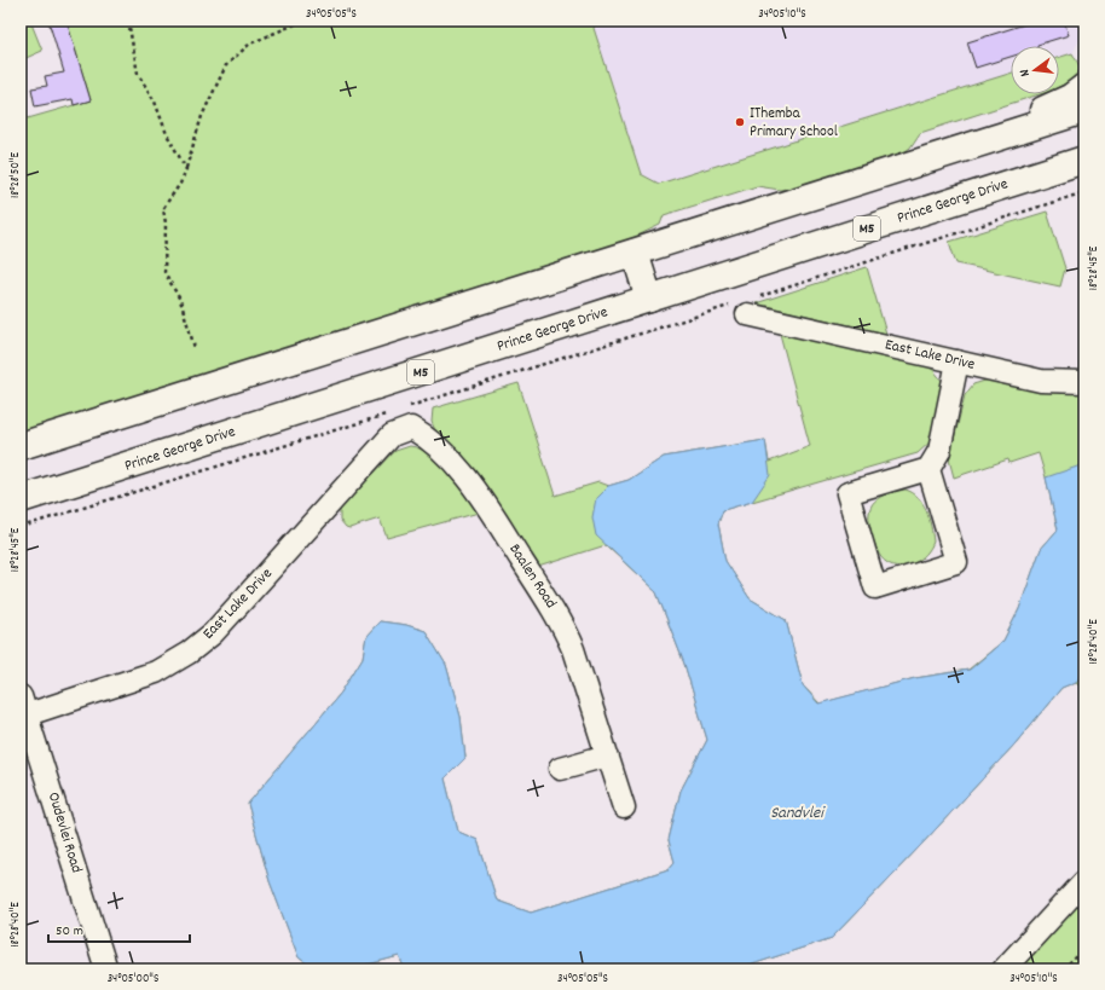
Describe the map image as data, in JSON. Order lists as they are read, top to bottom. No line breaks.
{"streets":{"main road":["Prince George Drive","M5"],"street":["East Lake Drive","Baalen Road","Oudevlei Road"]},"crossings":[["East Lake Drive","Baalen Road"],["East Lake Drive","Oudevlei Road"]],"water":["Sandvlei"],"places":["IThemba Primary School"],"scale_bar":"50 m","north":"left","coordinates":["34°05'05\"S","34°05'10\"S","18°28'50\"E","18°28'45\"E","18°28'40\"E","34°05'00\"S"]}
